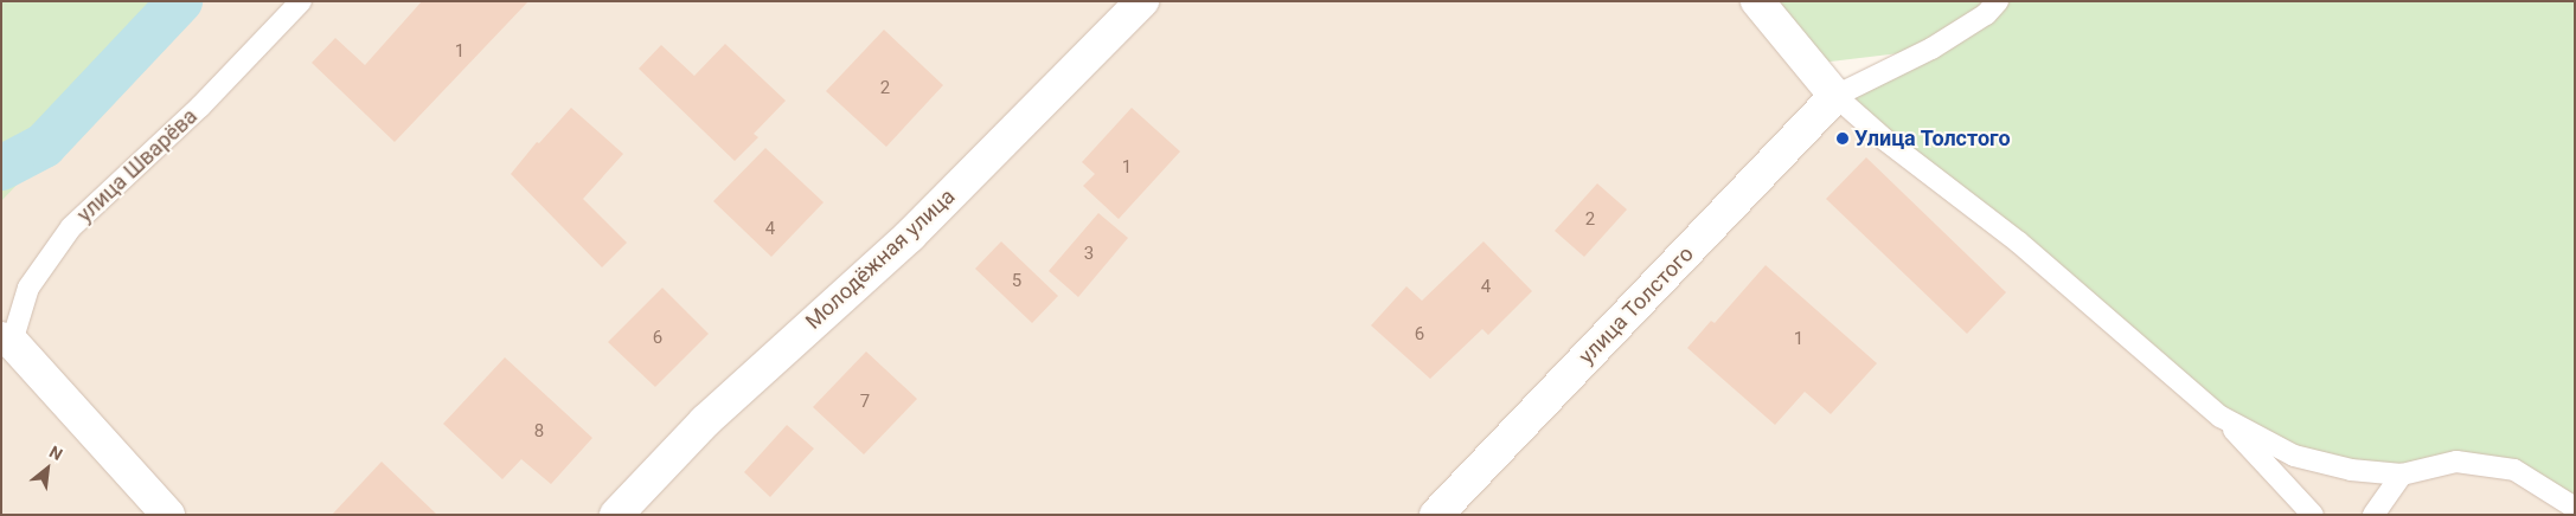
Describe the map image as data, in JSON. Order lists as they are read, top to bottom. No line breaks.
{"streets":{"street":["Молодёжная улица","улица Толстого"],"lane":["улица Шварёва"]},"places":["Улица Толстого"],"house_numbers":["1","2","1","2","4","3","5","4","6","6","1","7","8"],"north":"top right"}
